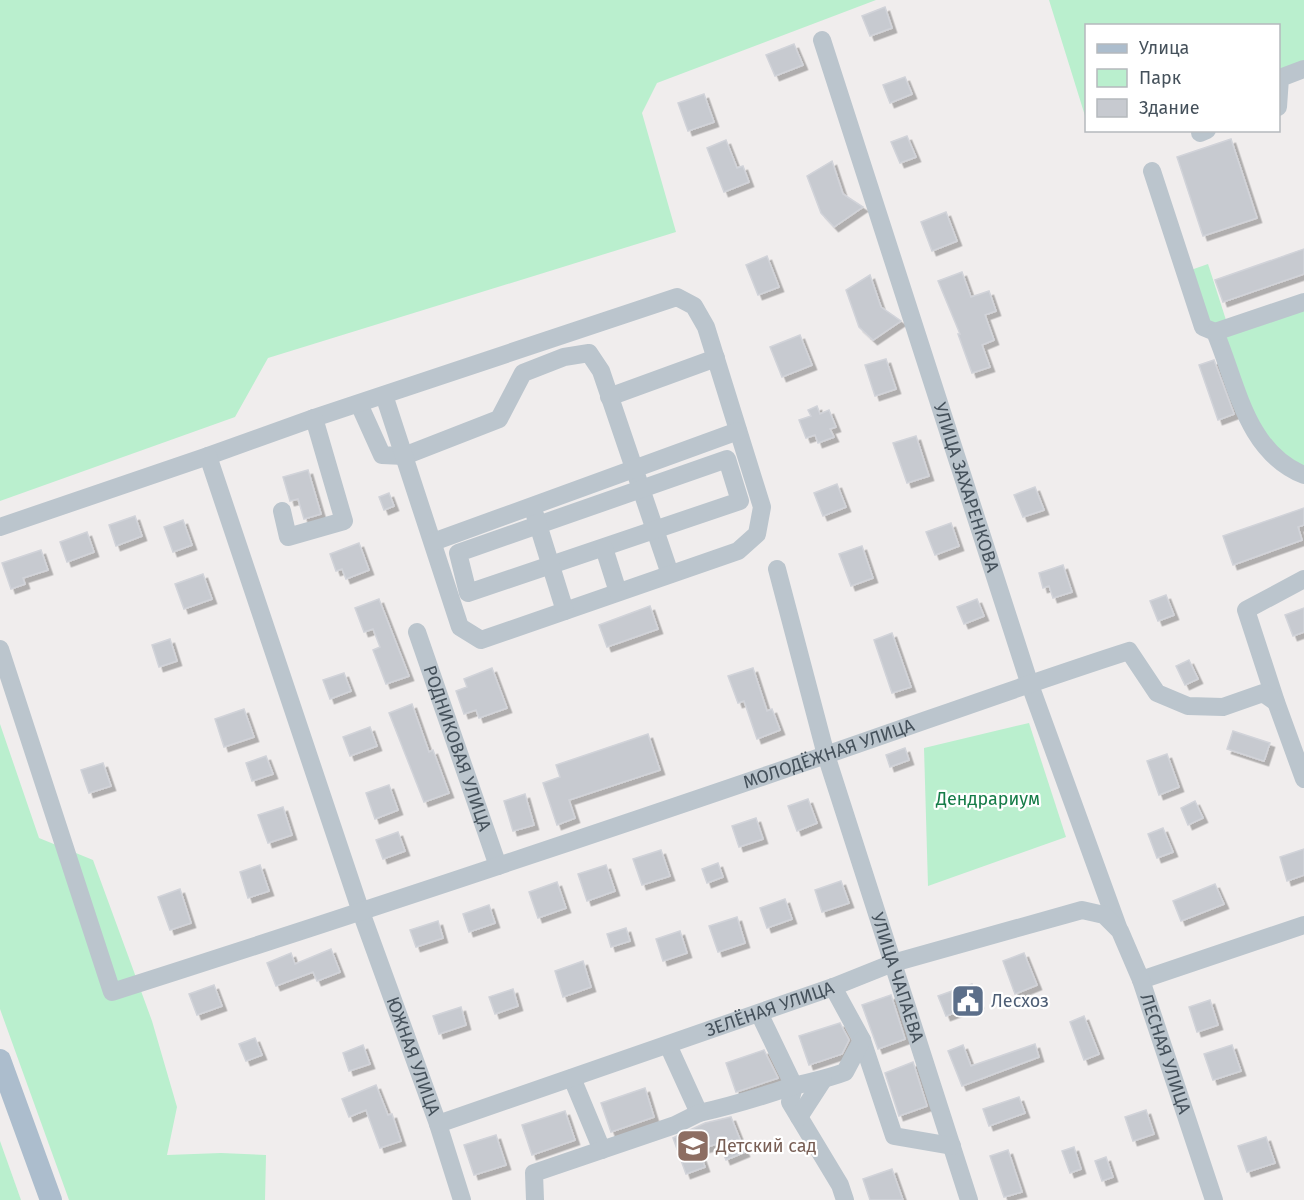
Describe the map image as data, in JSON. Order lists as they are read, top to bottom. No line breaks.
{"streets":{"street":["УЛИЦА ЗАХАРЕНКОВА","РОДНИКОВАЯ УЛИЦА","МОЛОДЁЖНАЯ УЛИЦА","УЛИЦА ЧАПАЕВА","ЗЕЛЁНАЯ УЛИЦА","ЛЕСНАЯ УЛИЦА","ЮЖНАЯ УЛИЦА"]},"crossings":[["УЛИЦА ЗАХАРЕНКОВА","МОЛОДЁЖНАЯ УЛИЦА"],["УЛИЦА ЗАХАРЕНКОВА","ЛЕСНАЯ УЛИЦА"],["РОДНИКОВАЯ УЛИЦА","МОЛОДЁЖНАЯ УЛИЦА"],["МОЛОДЁЖНАЯ УЛИЦА","УЛИЦА ЧАПАЕВА"],["МОЛОДЁЖНАЯ УЛИЦА","ЮЖНАЯ УЛИЦА"],["УЛИЦА ЧАПАЕВА","ЗЕЛЁНАЯ УЛИЦА"],["ЗЕЛЁНАЯ УЛИЦА","ЛЕСНАЯ УЛИЦА"],["ЗЕЛЁНАЯ УЛИЦА","ЮЖНАЯ УЛИЦА"]],"parks":["Дендрариум"],"places":{"public building":["Лесхоз"],"school or university":["Детский сад"]},"legend":["Улица","Парк","Здание"]}
